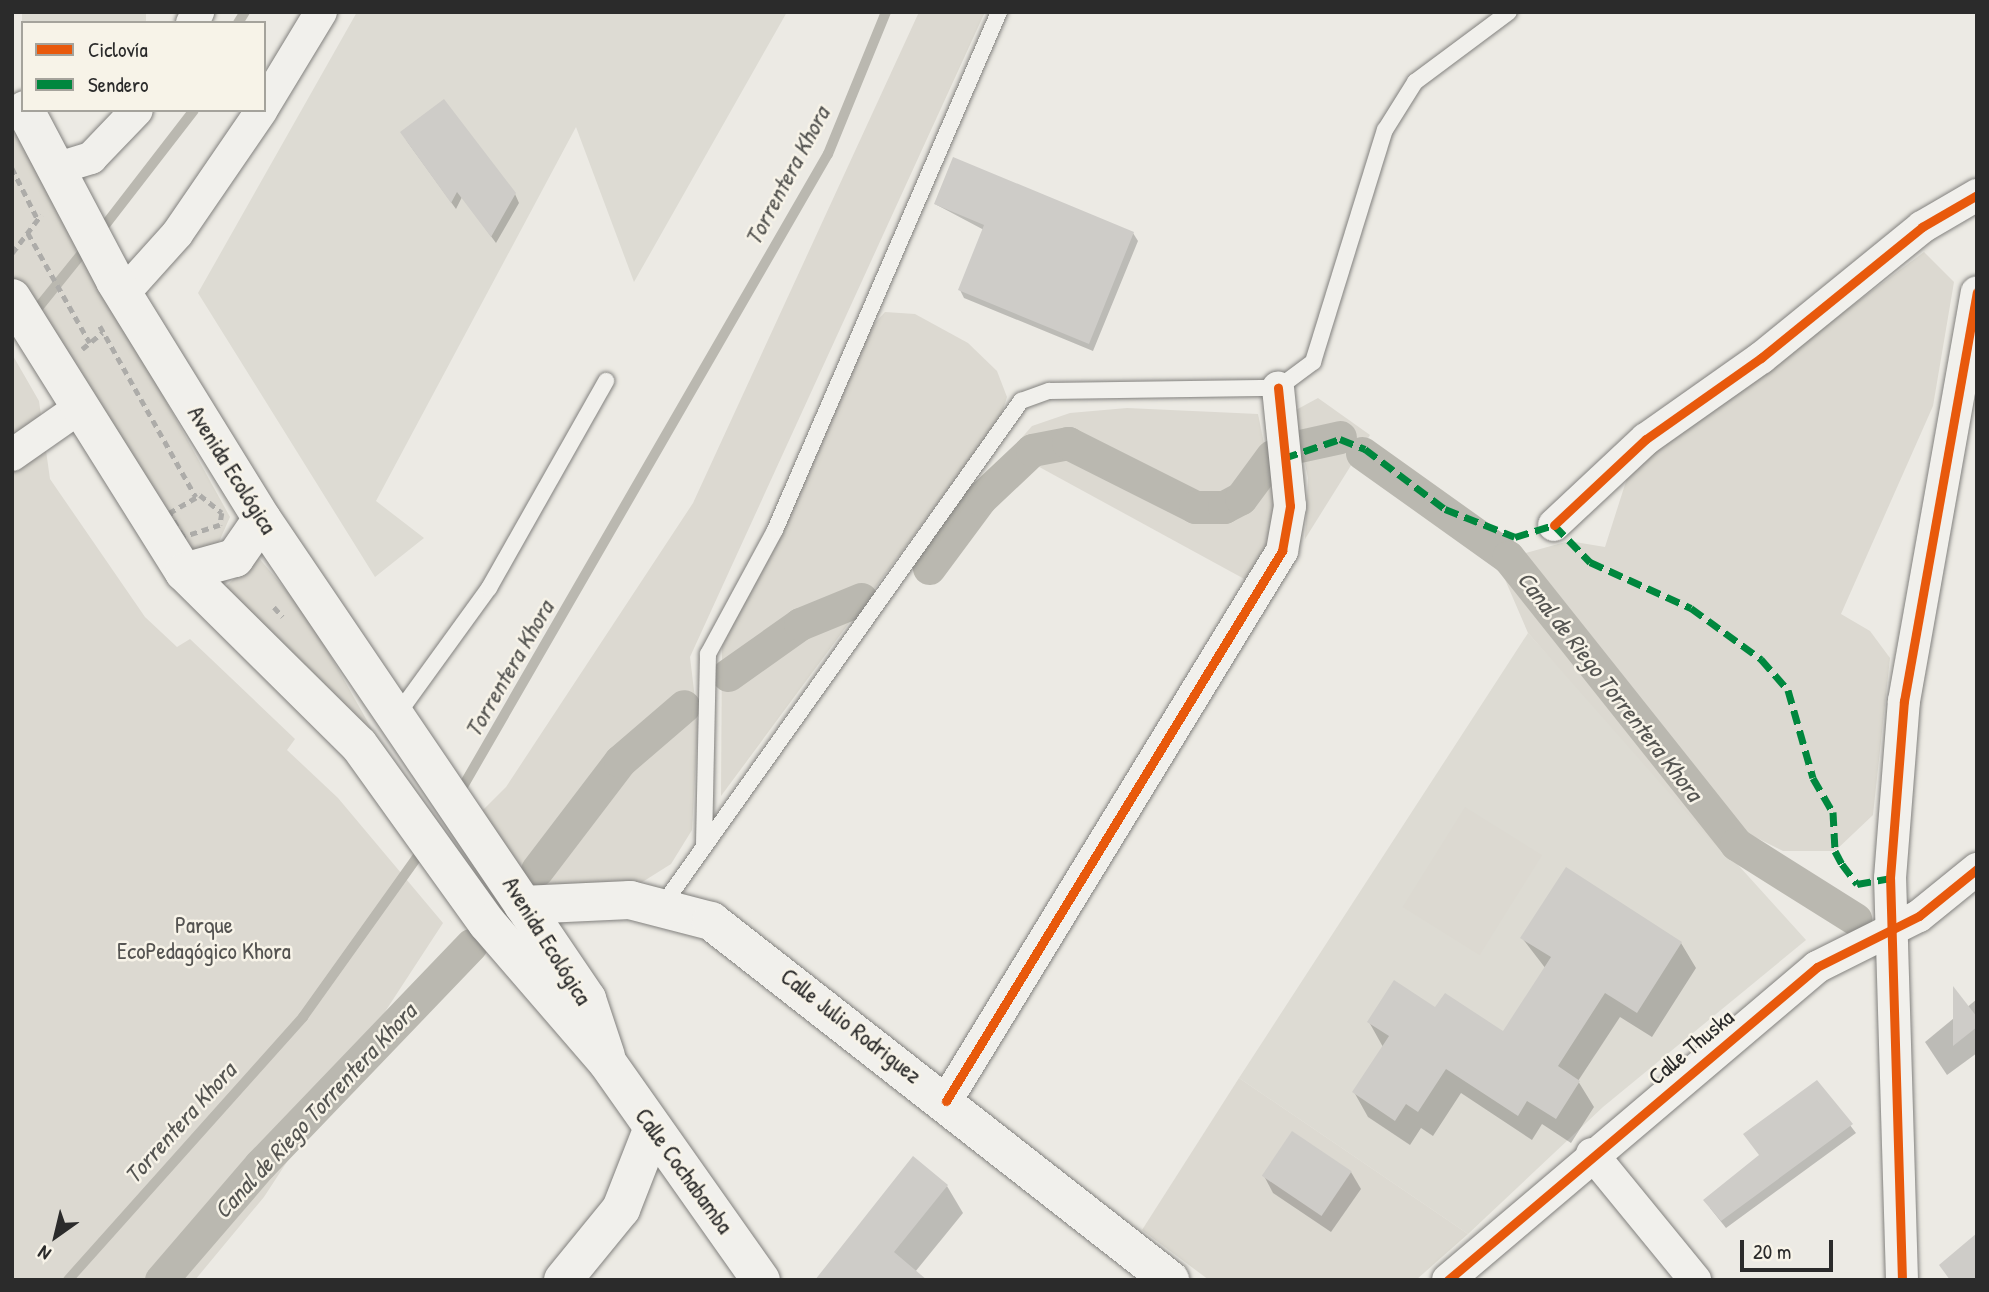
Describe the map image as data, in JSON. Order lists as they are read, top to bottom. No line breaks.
{"streets":{"main road":["Avenida Ecológica","Calle Julio Rodriguez","Calle Cochabamba"],"street":["Calle Thuska"]},"crossings":[["Avenida Ecológica","Calle Julio Rodriguez"],["Avenida Ecológica","Calle Cochabamba"]],"water":["Torrentera Khora","Canal de Riego Torrentera Khora"],"parks":["Parque EcoPedagógico Khora"],"legend":["Ciclovía","Sendero"],"scale_bar":"20 m","north":"bottom left"}
